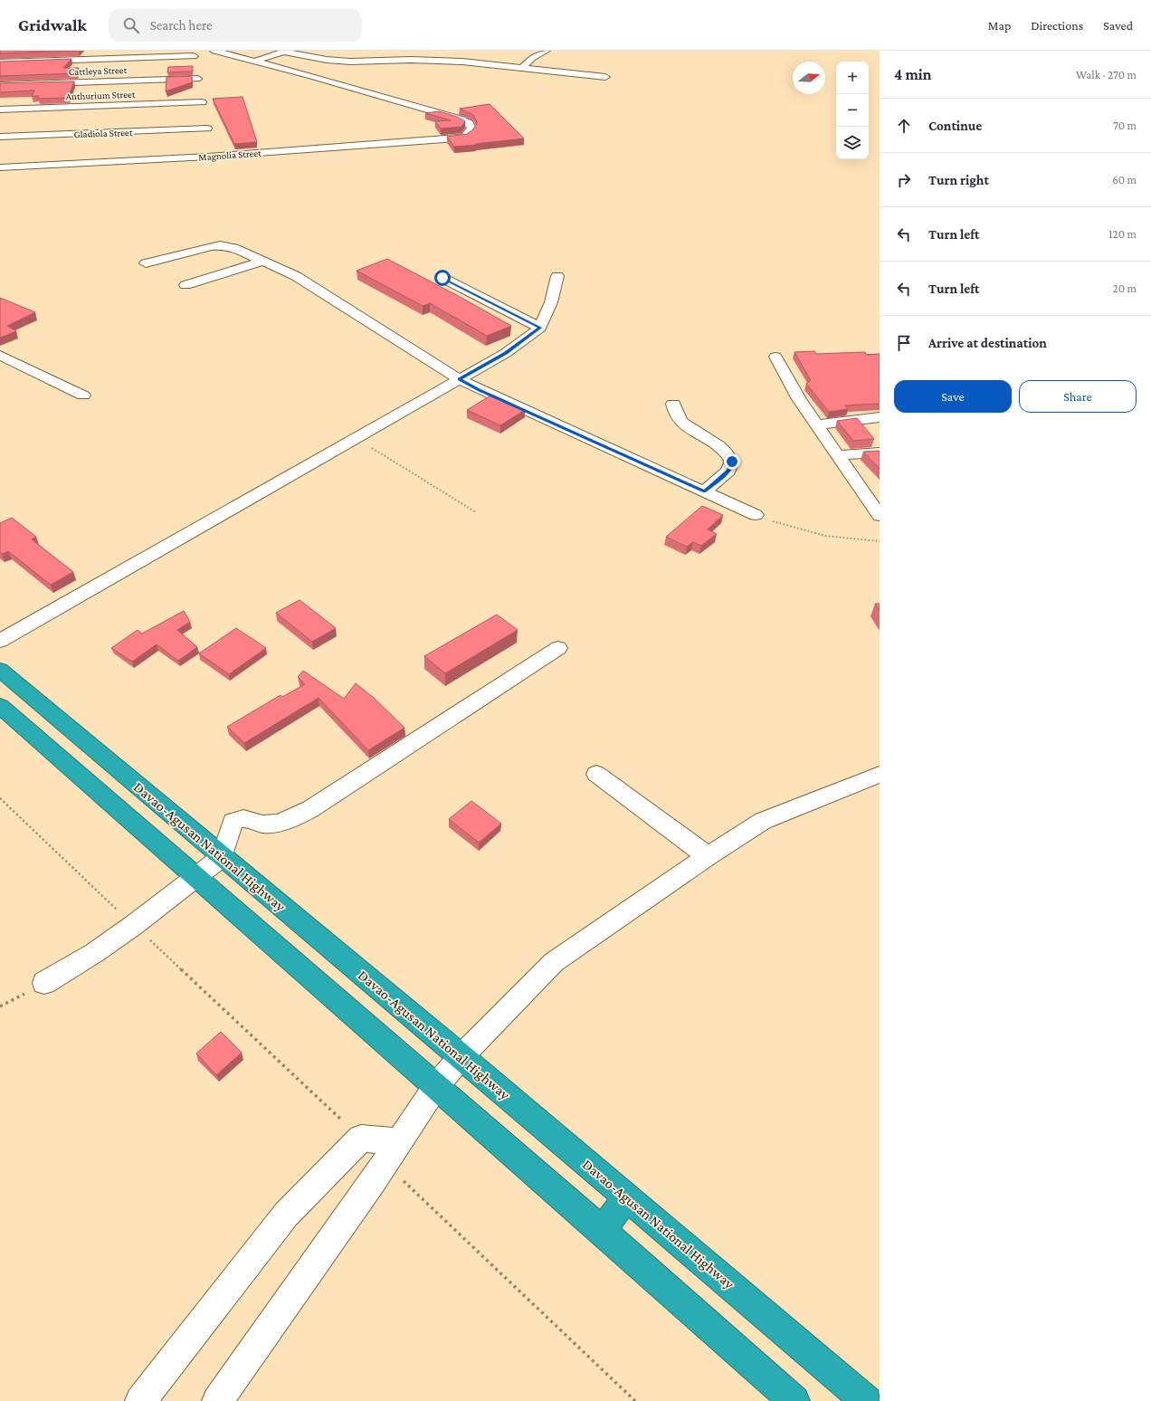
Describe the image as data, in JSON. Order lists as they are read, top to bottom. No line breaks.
{"streets":{"highway":["Davao-Agusan National Highway"],"street":["Cattleya Street","Anthurium Street","Gladiola Street","Magnolia Street"]},"crossings":[["Cattleya Street","Anthurium Street"]],"north":"right","page":{"header":"Gridwalk","search":"Search here","nav":["Map","Directions","Saved"],"heading":["4 min","Walk · 270 m"],"map_buttons":["+","−"],"list":[["Continue","70 m"],["Turn right","60 m"],["Turn left","120 m"],["Turn left","20 m"],"Arrive at destination"],"buttons":["Save","Share"]}}
